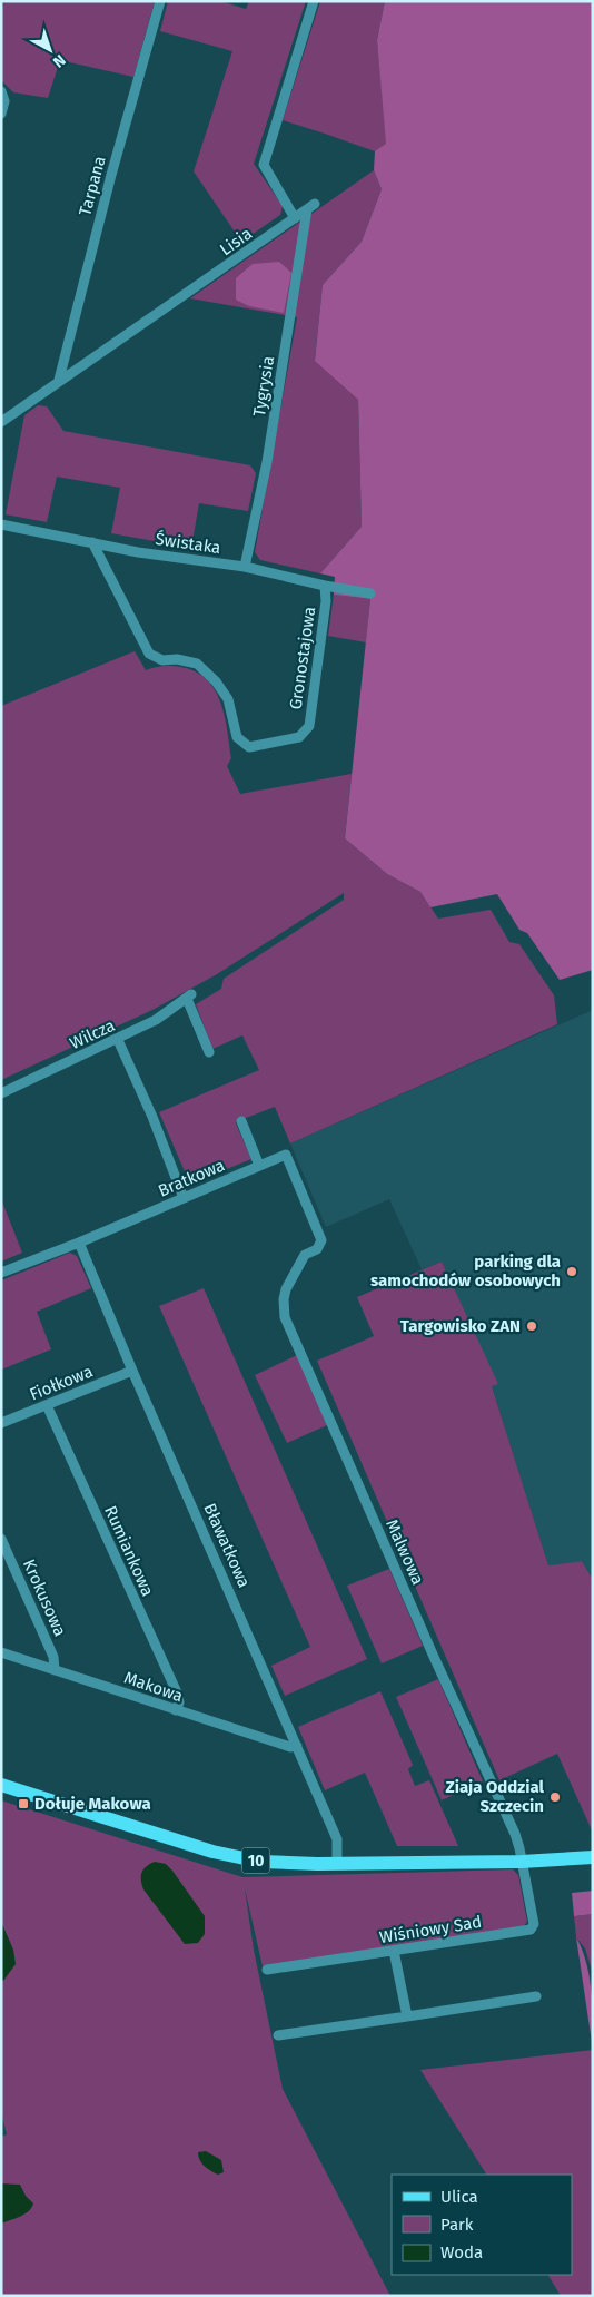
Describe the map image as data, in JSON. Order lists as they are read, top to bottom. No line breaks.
{"streets":{"main road":["10"],"street":["Tarpana","Lisia","Tygrysia","Świstaka","Gronostajowa","Wilcza","Bratkowa","Fiołkowa","Bławatkowa","Rumiankowa","Malwowa","Krokusowa","Makowa","Wiśniowy Sad"]},"crossings":[["Tarpana","Lisia"],["Lisia","Tygrysia"],["Tygrysia","Świstaka"],["Świstaka","Gronostajowa"],["Bratkowa","Bławatkowa"],["Bratkowa","Malwowa"],["Fiołkowa","Bławatkowa"],["Fiołkowa","Rumiankowa"],["Bławatkowa","Makowa"],["Bławatkowa","10"],["Rumiankowa","Makowa"],["Malwowa","10"],["Malwowa","Wiśniowy Sad"],["Krokusowa","Makowa"],["10","Wiśniowy Sad"]],"places":{"other":["parking dla samochodów osobowych","Targowisko ZAN","Ziaja Oddzial Szczecin"],"transit":["Dołuje Makowa"]},"legend":["Ulica","Park","Woda"],"north":"bottom right"}
